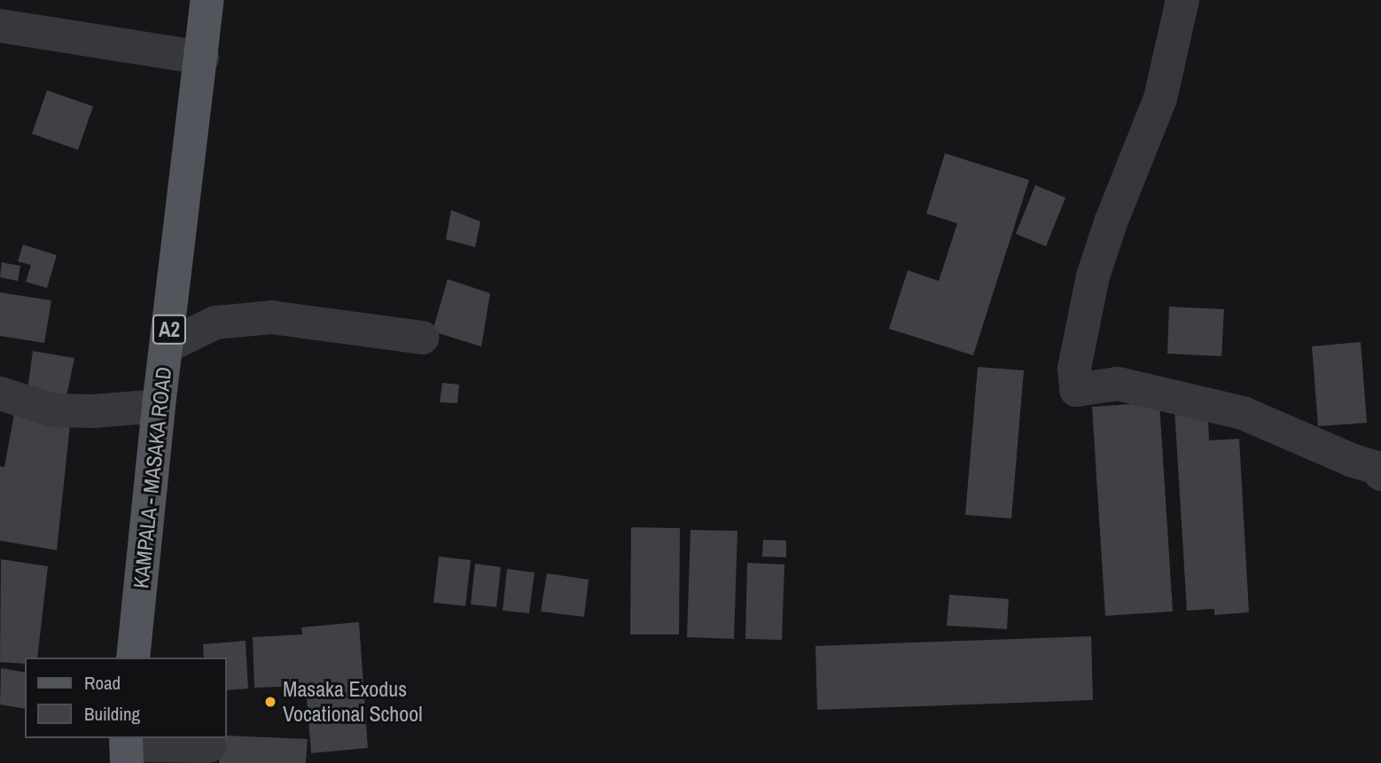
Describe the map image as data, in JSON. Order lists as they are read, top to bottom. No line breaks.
{"streets":{"main road":["A2","KAMPALA - MASAKA ROAD"]},"places":["Masaka Exodus Vocational School"],"legend":["Road","Building"]}
